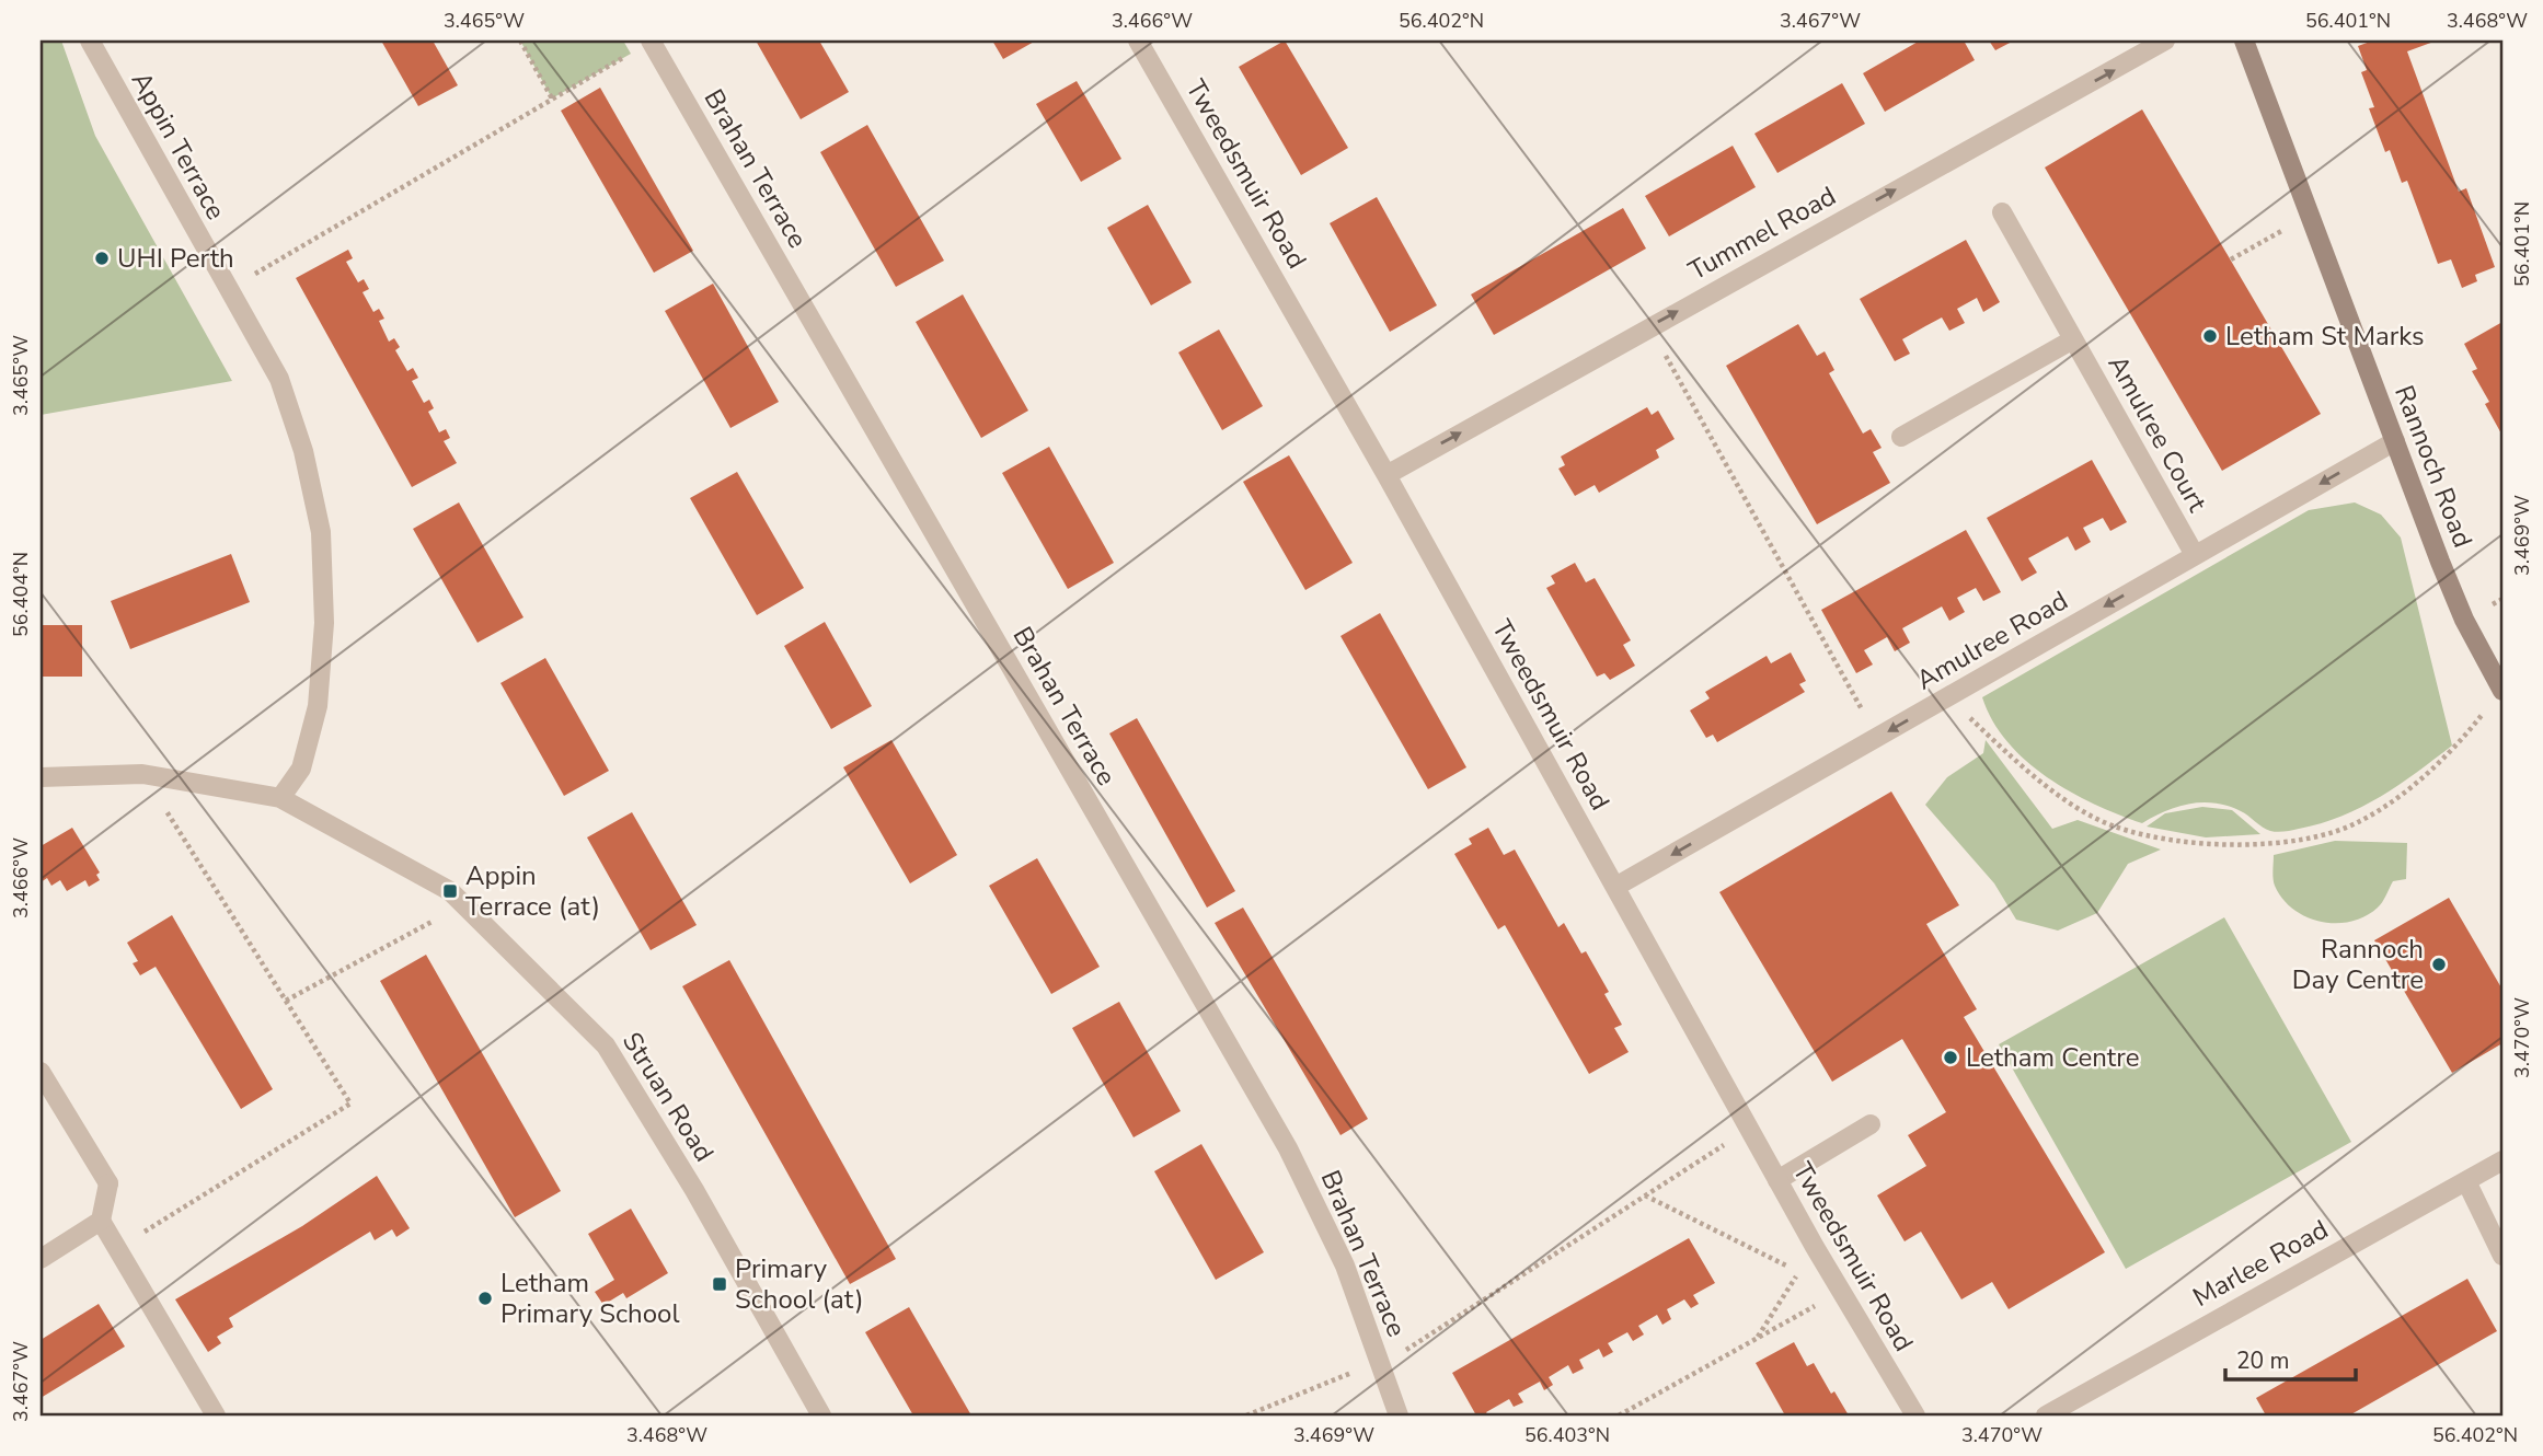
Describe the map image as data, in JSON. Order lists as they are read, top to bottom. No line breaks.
{"streets":{"street":["Appin Terrace","Brahan Terrace","Tweedsmuir Road","Tummel Road","Amulree Court","Rannoch Road","Amulree Road","Struan Road","Marlee Road"]},"crossings":[["Appin Terrace","Struan Road"],["Tweedsmuir Road","Tummel Road"],["Tweedsmuir Road","Amulree Road"],["Amulree Court","Amulree Road"],["Rannoch Road","Amulree Road"]],"one_way":["Tummel Road","Amulree Road"],"places":{"other":["UHI Perth","Letham St Marks","Rannoch Day Centre","Letham Centre","Letham Primary School"],"transit":["Appin Terrace (at)","Primary School (at)"]},"scale_bar":"20 m","coordinates":["3.465°W","3.466°W","56.402°N","3.467°W","56.401°N","3.468°W","3.469°W","56.404°N","3.470°W","56.403°N"]}
